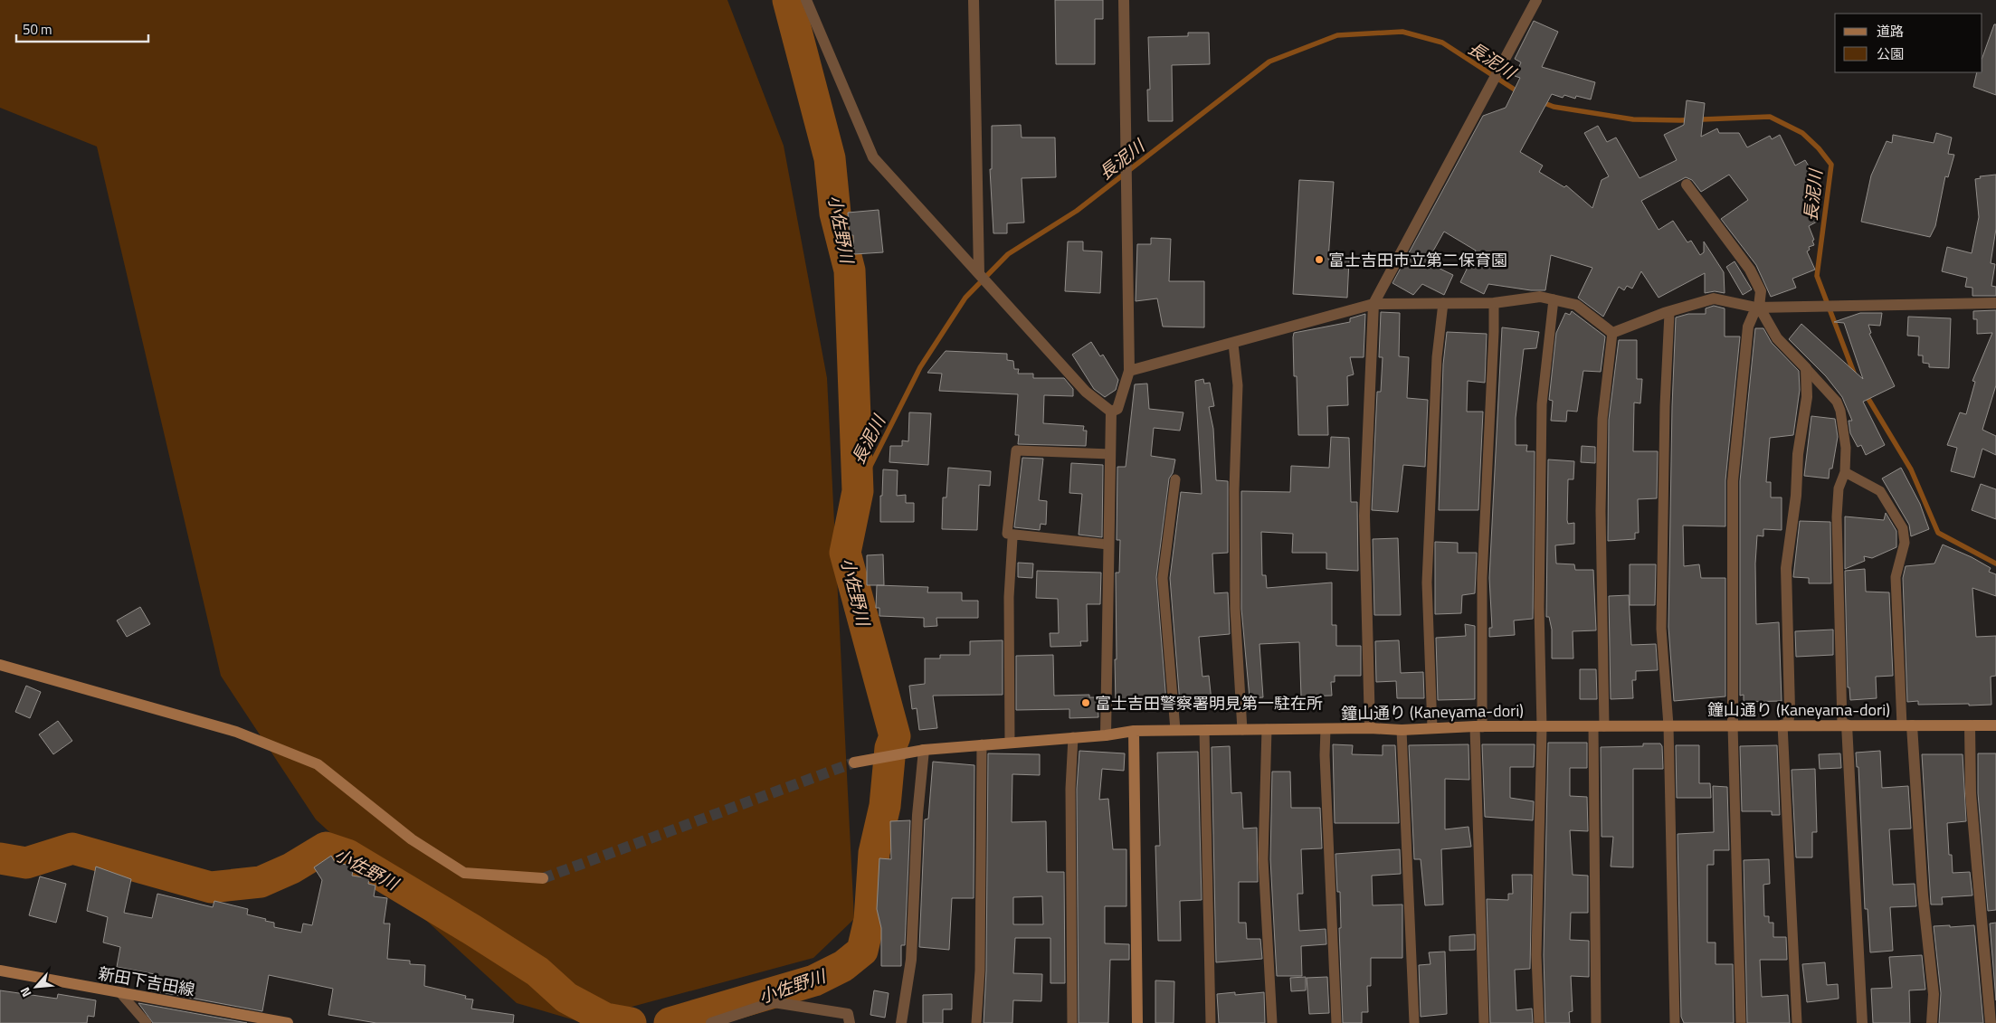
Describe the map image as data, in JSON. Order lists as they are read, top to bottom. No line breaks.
{"streets":{"main road":["鐘山通り (Kaneyama-dori)","新田下吉田線"]},"water":["長泥川","小佐野川"],"places":["富士吉田市立第二保育園","富士吉田警察署明見第一駐在所"],"legend":["道路","公園"],"scale_bar":"50 m","north":"bottom left"}
